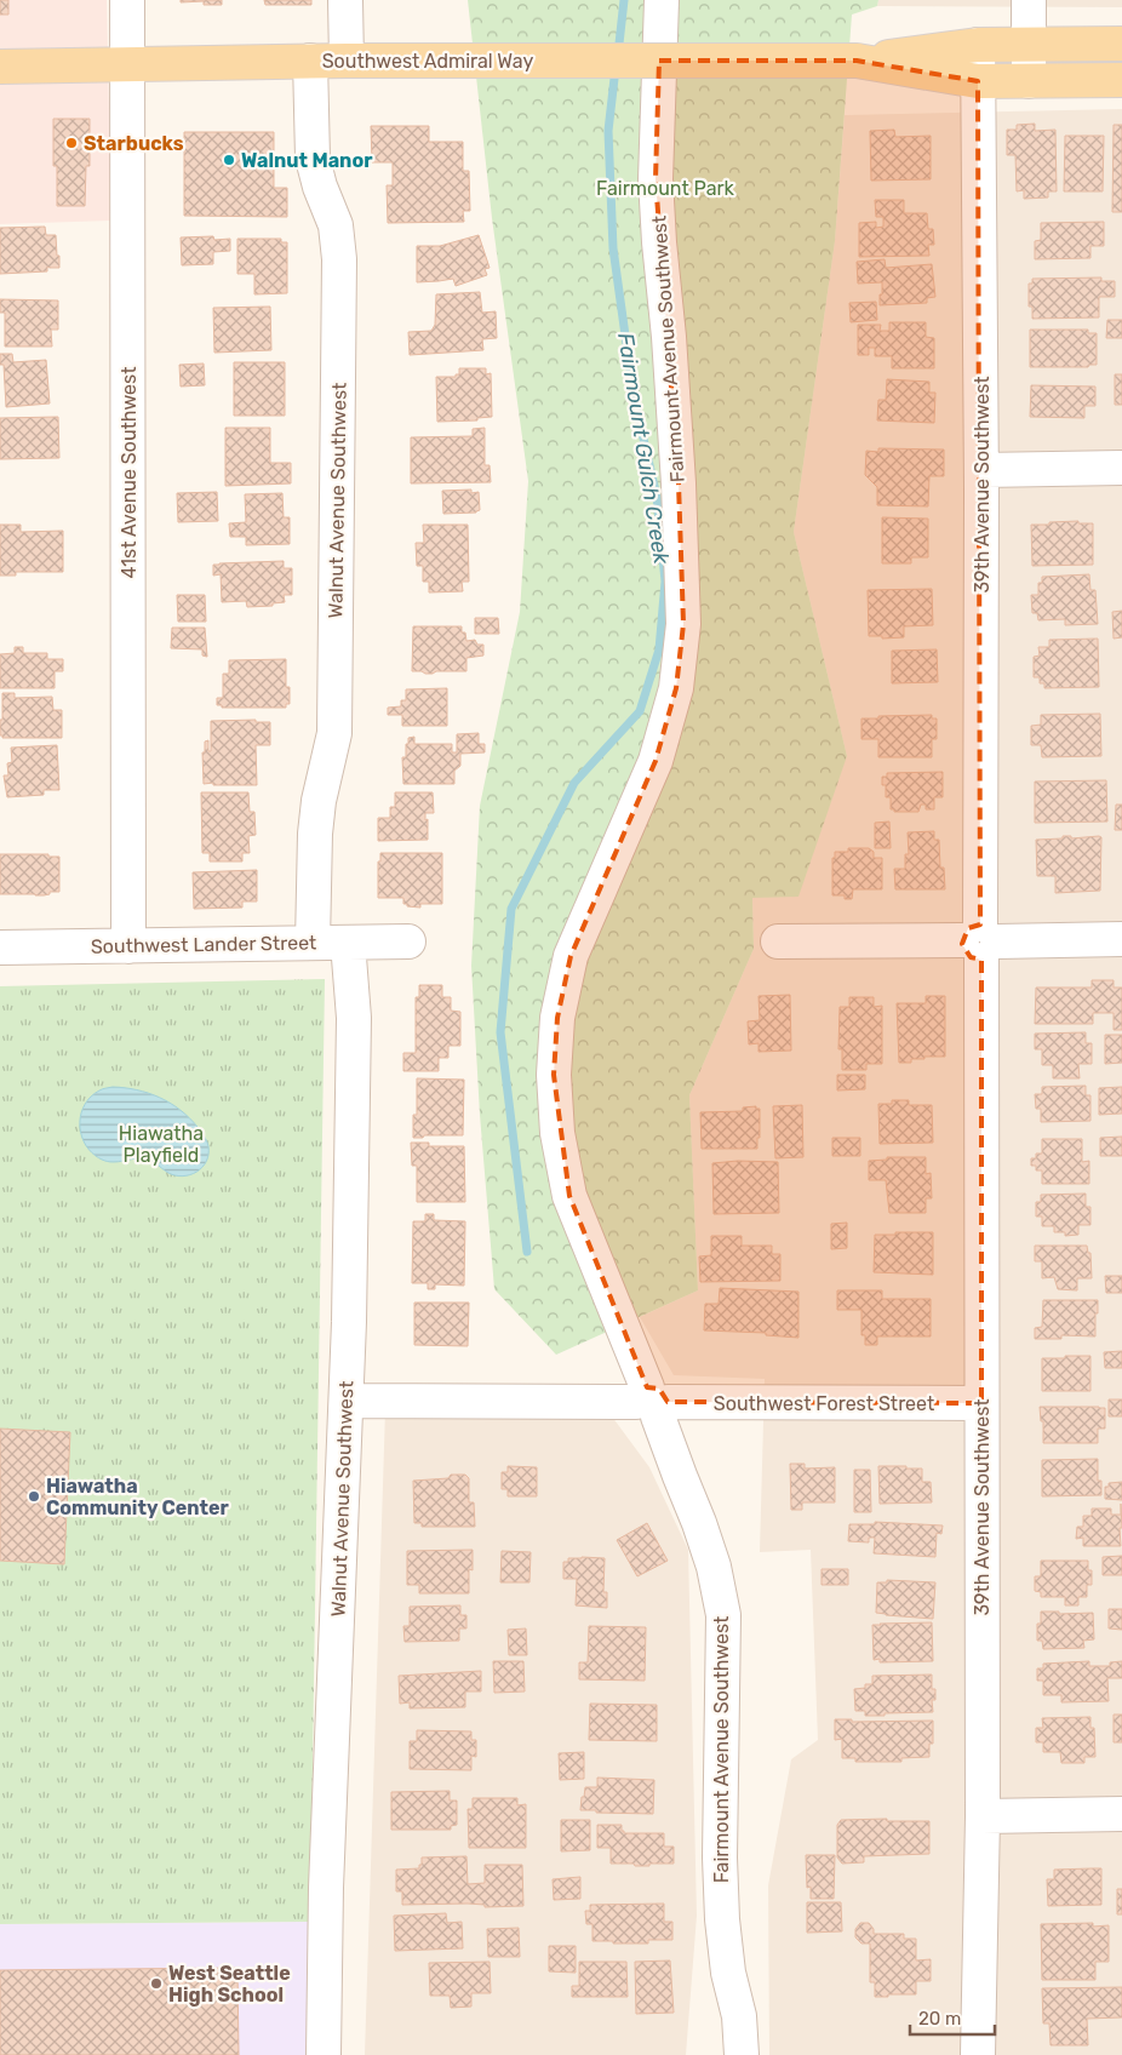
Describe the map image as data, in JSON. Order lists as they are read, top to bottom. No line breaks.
{"streets":{"main road":["Southwest Admiral Way"],"street":["Fairmount Avenue Southwest","41st Avenue Southwest","39th Avenue Southwest","Walnut Avenue Southwest","Southwest Lander Street","Southwest Forest Street"]},"crossings":[["Southwest Admiral Way","41st Avenue Southwest"],["Southwest Admiral Way","39th Avenue Southwest"],["Southwest Admiral Way","Walnut Avenue Southwest"],["Fairmount Avenue Southwest","Southwest Forest Street"],["41st Avenue Southwest","Southwest Lander Street"],["39th Avenue Southwest","Southwest Forest Street"],["Walnut Avenue Southwest","Southwest Lander Street"],["Walnut Avenue Southwest","Southwest Forest Street"]],"water":["Fairmount Gulch Creek"],"parks":["Fairmount Park","Hiawatha Playfield"],"places":["Starbucks","Walnut Manor","Hiawatha Community Center","West Seattle High School"],"scale_bar":"20 m"}
